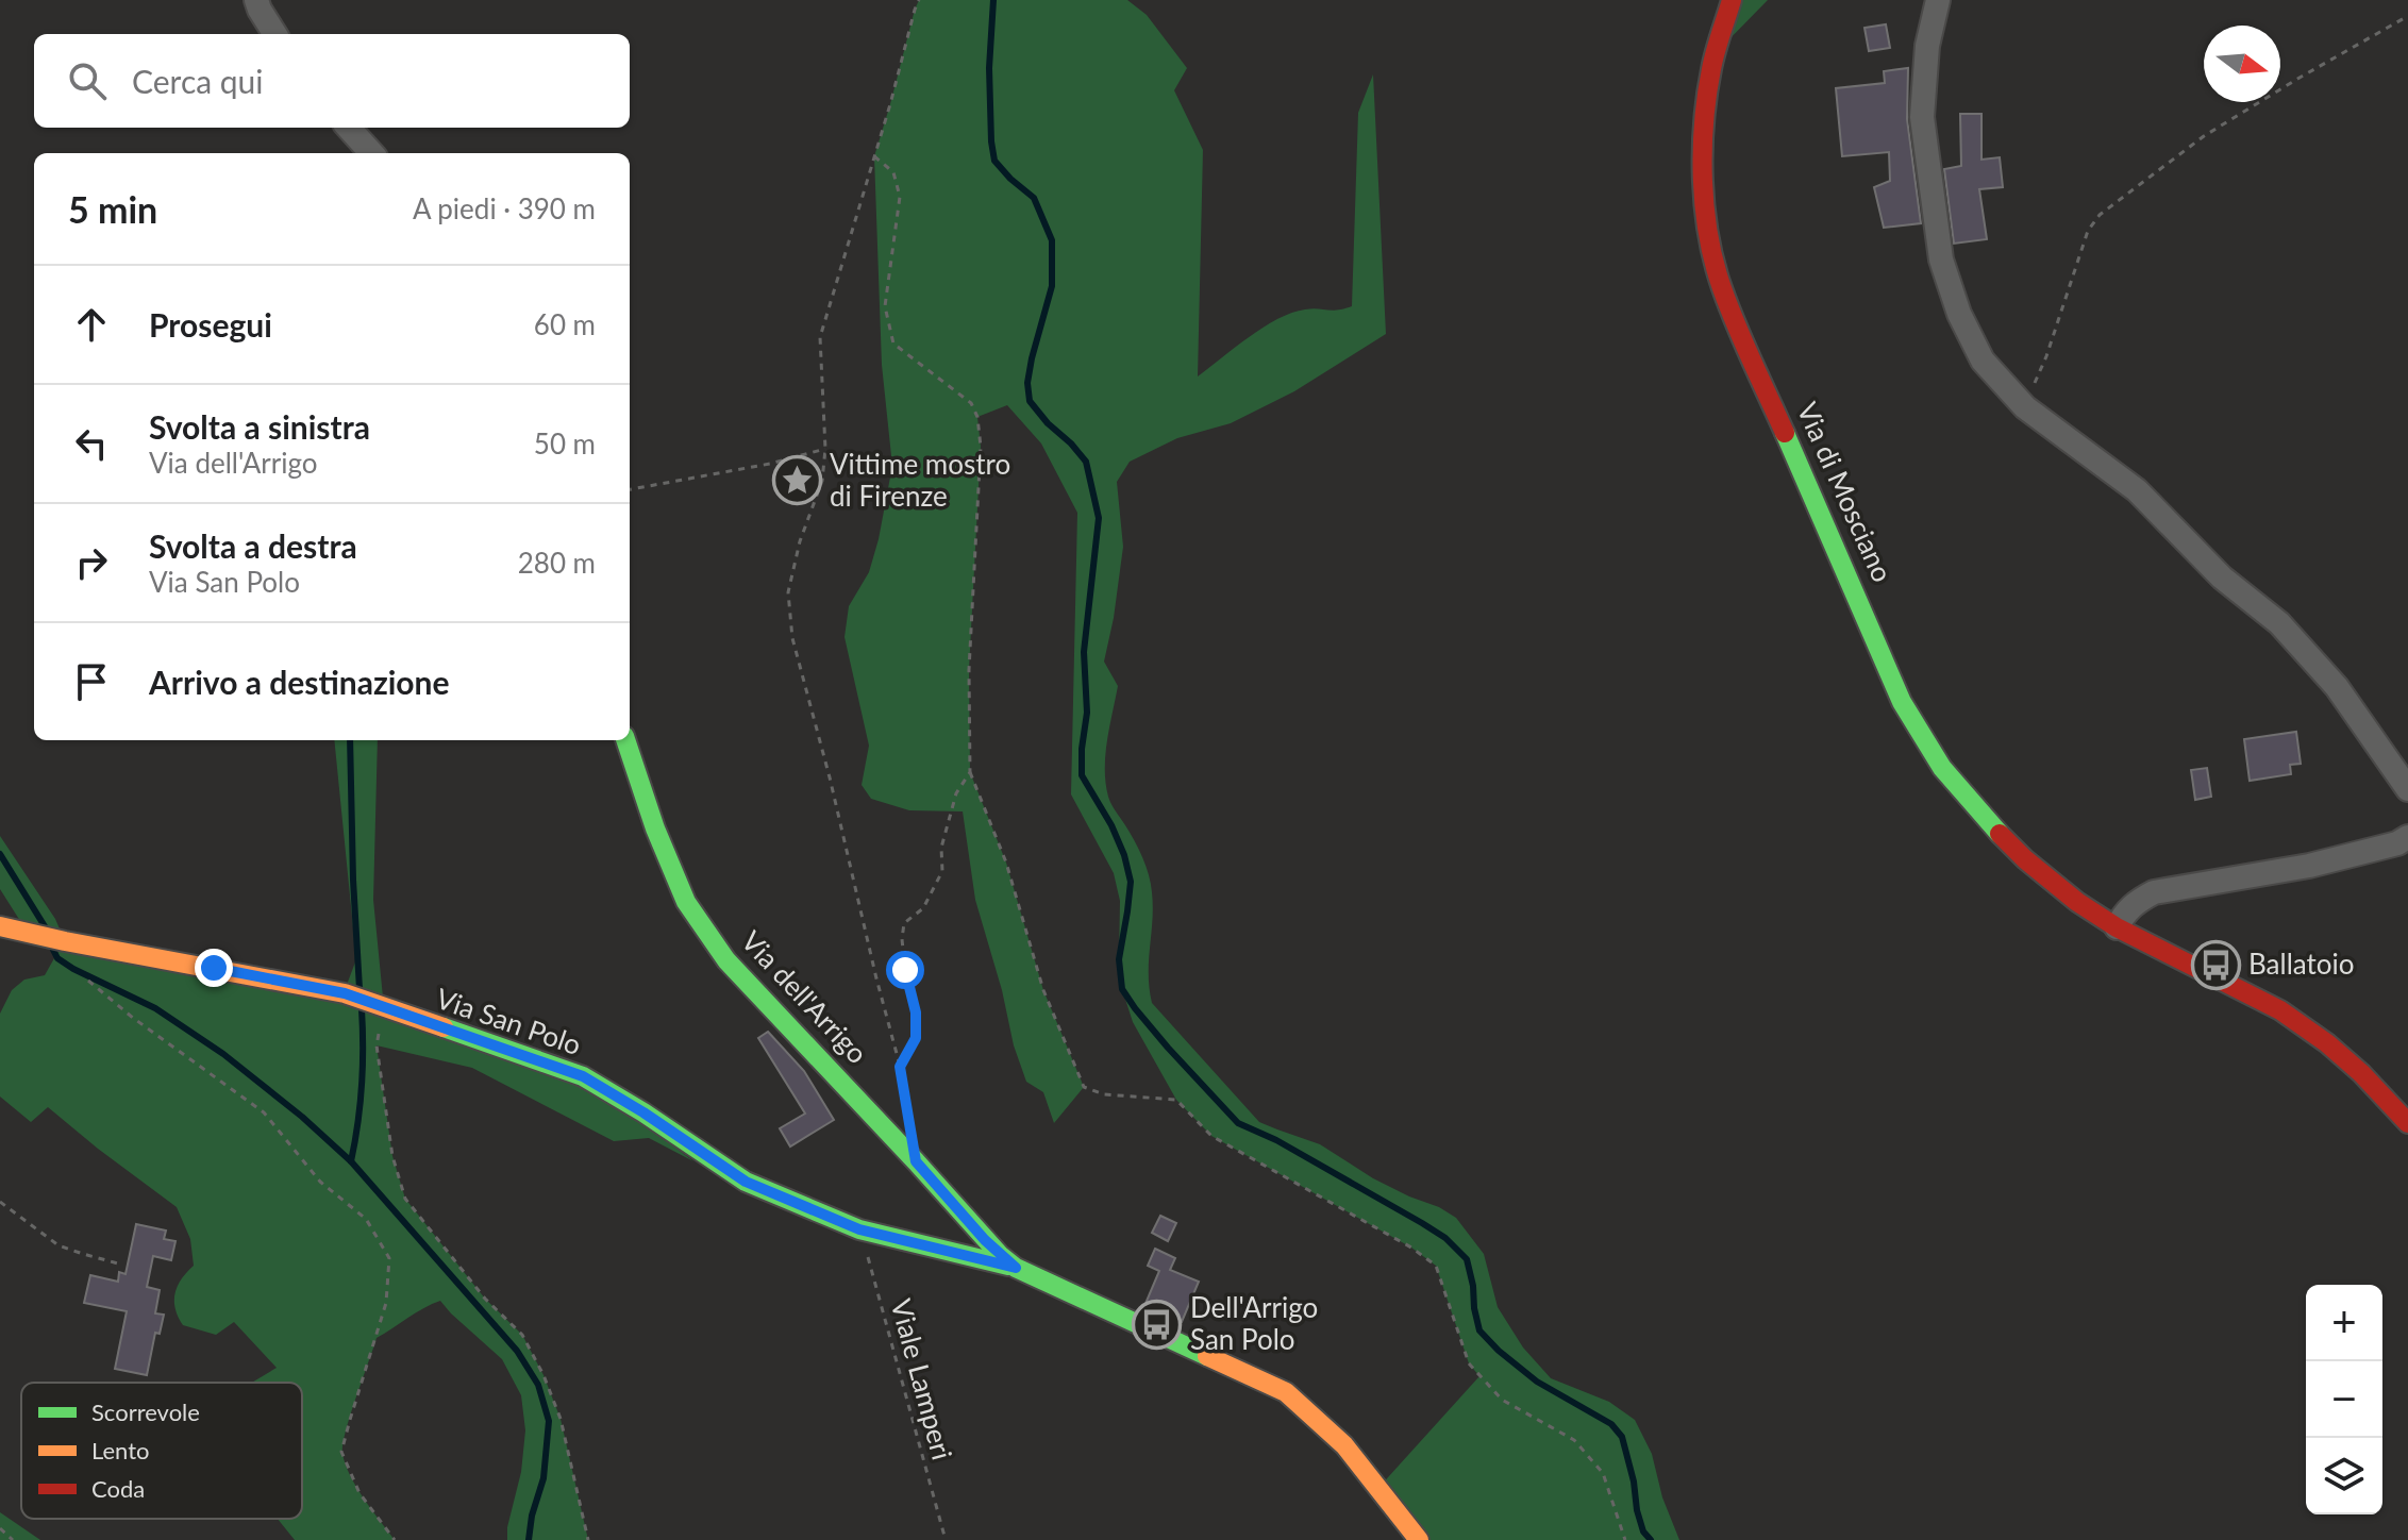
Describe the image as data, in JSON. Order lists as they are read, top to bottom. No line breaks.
{"streets":{"street":["Via di Mosciano","Via dell'Arrigo","Via San Polo"],"path":["Viale Lamperi"]},"crossings":[["Via dell'Arrigo","Via San Polo"],["Via San Polo","Viale Lamperi"]],"places":{"place":["Vittime mostro di Firenze"],"bus stop":["Ballatoio","Dell'Arrigo San Polo"]},"legend":["Scorrevole","Lento","Coda"],"north":"right","page":{"search":"Cerca qui","heading":["5 min","A piedi · 390 m"],"list":[["Prosegui","60 m"],["Svolta a sinistra","Via dell'Arrigo","50 m"],["Svolta a destra","Via San Polo","280 m"],"Arrivo a destinazione"],"map_buttons":["+","−"]}}
